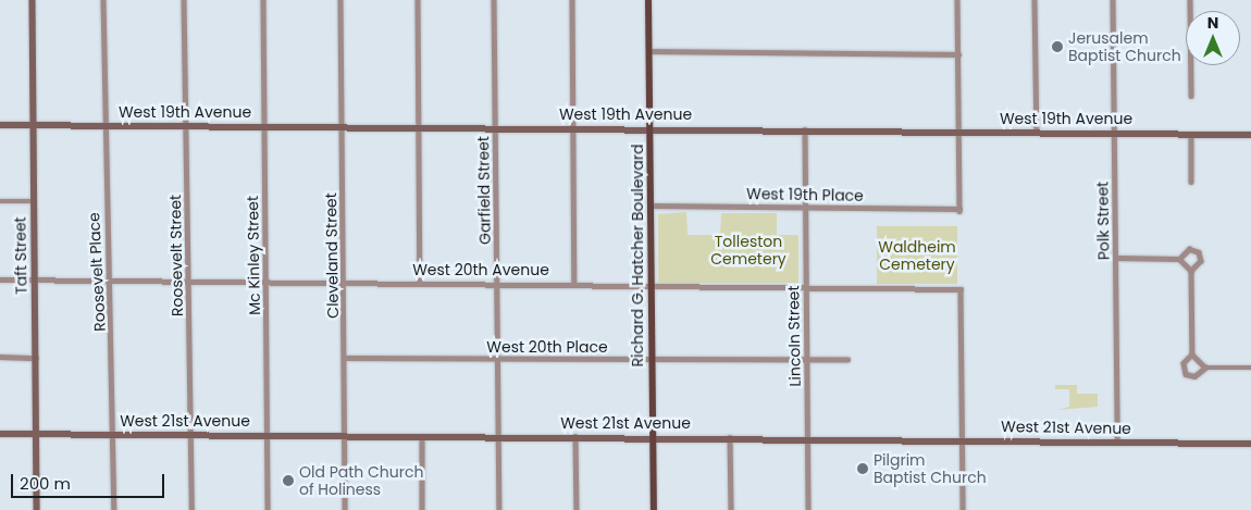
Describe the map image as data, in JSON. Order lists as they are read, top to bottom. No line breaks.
{"streets":{"main road":["Richard G. Hatcher Boulevard"],"street":["West 19th Avenue","Garfield Street","West 19th Place","Polk Street","Taft Street","Roosevelt Street","Mc Kinley Street","Cleveland Street","West 20th Avenue","Roosevelt Place","Lincoln Street","West 20th Place","West 21st Avenue"]},"crossings":[["West 19th Avenue","Garfield Street"],["West 19th Avenue","West 19th Place"],["West 19th Avenue","Polk Street"],["West 19th Avenue","Taft Street"],["West 19th Avenue","Roosevelt Street"],["West 19th Avenue","Mc Kinley Street"],["West 19th Avenue","Cleveland Street"],["West 19th Avenue","Richard G. Hatcher Boulevard"],["West 19th Avenue","Roosevelt Place"],["West 19th Avenue","Lincoln Street"],["Garfield Street","West 20th Avenue"],["Garfield Street","West 20th Place"],["Garfield Street","West 21st Avenue"],["West 19th Place","Richard G. Hatcher Boulevard"],["West 19th Place","Lincoln Street"],["Polk Street","West 21st Avenue"],["Taft Street","West 20th Avenue"],["Taft Street","West 21st Avenue"],["Roosevelt Street","West 20th Avenue"],["Roosevelt Street","West 21st Avenue"],["Mc Kinley Street","West 20th Avenue"],["Mc Kinley Street","West 21st Avenue"],["Cleveland Street","West 20th Avenue"],["Cleveland Street","West 20th Place"],["Cleveland Street","West 21st Avenue"],["Richard G. Hatcher Boulevard","West 20th Avenue"],["Richard G. Hatcher Boulevard","West 20th Place"],["Richard G. Hatcher Boulevard","West 21st Avenue"],["West 20th Avenue","Roosevelt Place"],["West 20th Avenue","Lincoln Street"],["West 20th Avenue","West 21st Avenue"],["Roosevelt Place","West 21st Avenue"],["Lincoln Street","West 20th Place"],["Lincoln Street","West 21st Avenue"]],"parks":["Tolleston Cemetery","Waldheim Cemetery"],"places":["Jerusalem Baptist Church","Pilgrim Baptist Church","Old Path Church of Holiness"],"scale_bar":"200 m","north":"top"}
